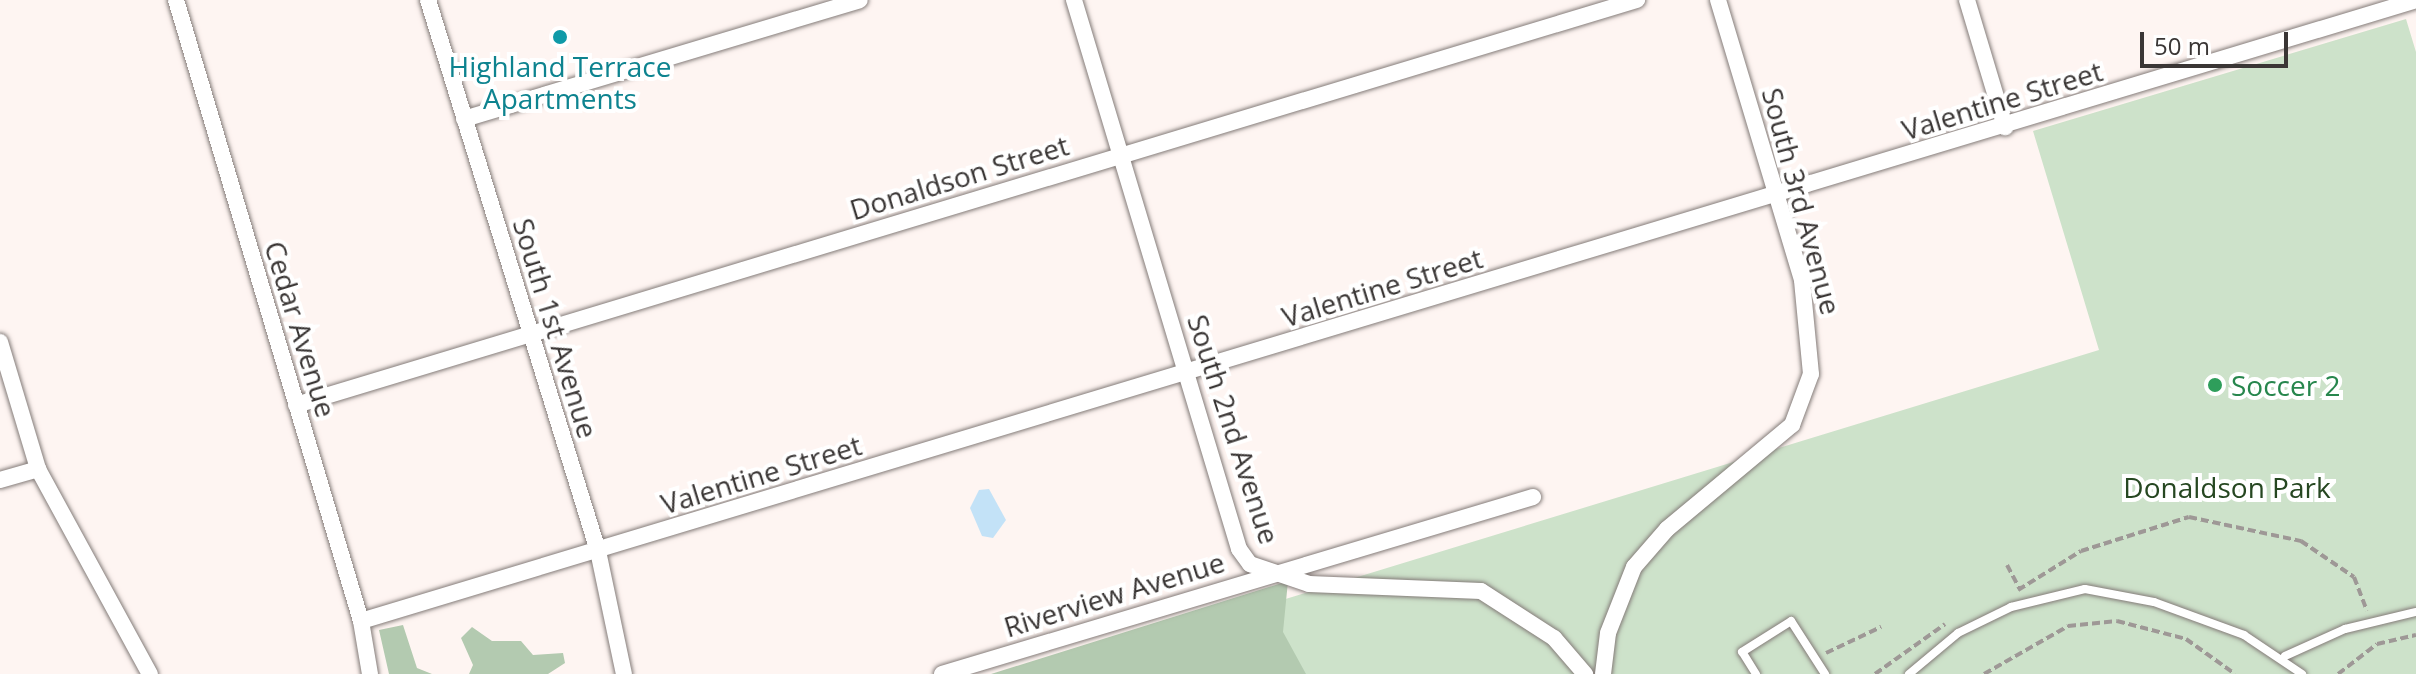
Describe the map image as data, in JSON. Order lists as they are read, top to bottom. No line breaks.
{"streets":{"street":["Valentine Street","Donaldson Street","South 3rd Avenue","South 1st Avenue","Cedar Avenue","South 2nd Avenue","Riverview Avenue"]},"crossings":[["Valentine Street","South 3rd Avenue"],["Valentine Street","South 1st Avenue"],["Valentine Street","Cedar Avenue"],["Valentine Street","South 2nd Avenue"],["Donaldson Street","South 1st Avenue"],["Donaldson Street","Cedar Avenue"],["Donaldson Street","South 2nd Avenue"],["South 2nd Avenue","Riverview Avenue"]],"parks":["Donaldson Park"],"places":["Highland Terrace Apartments","Soccer 2"],"scale_bar":"50 m"}
